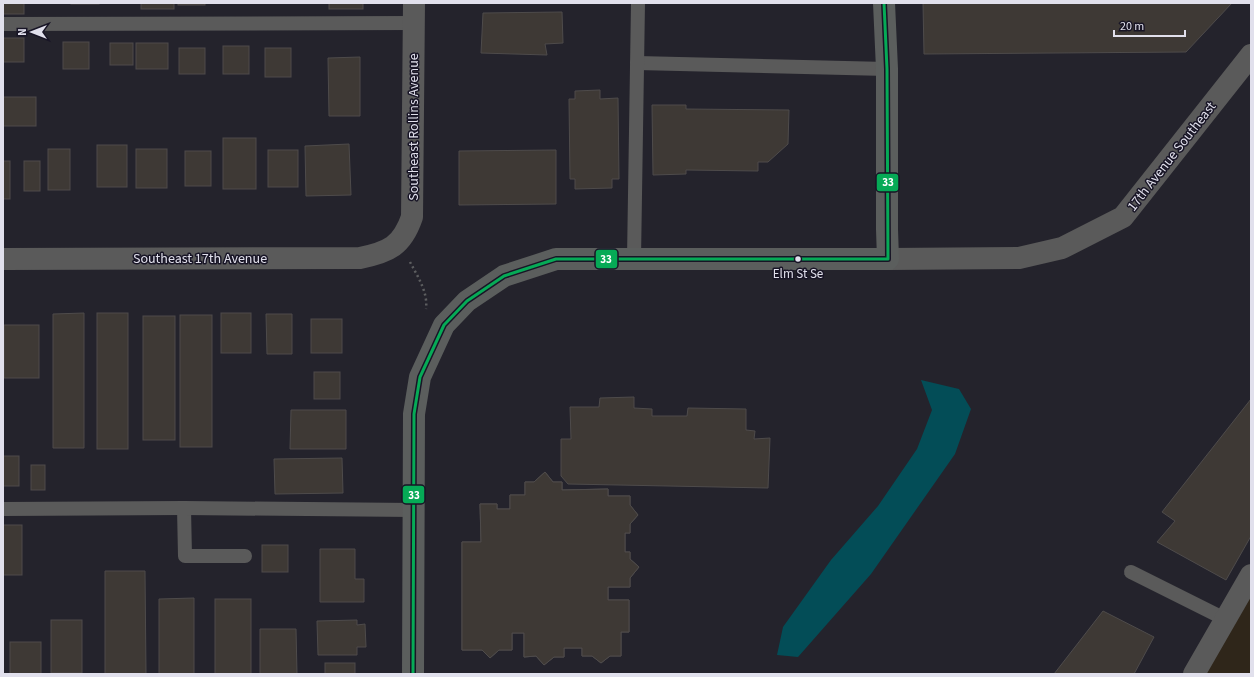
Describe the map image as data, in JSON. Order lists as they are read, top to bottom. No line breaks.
{"streets":{"street":["Southeast Rollins Avenue","17th Avenue Southeast","Southeast 17th Avenue"]},"crossings":[["Southeast Rollins Avenue","Southeast 17th Avenue"]],"places":["Elm St Se"],"lines":["transit line 33"],"scale_bar":"20 m","north":"left"}
